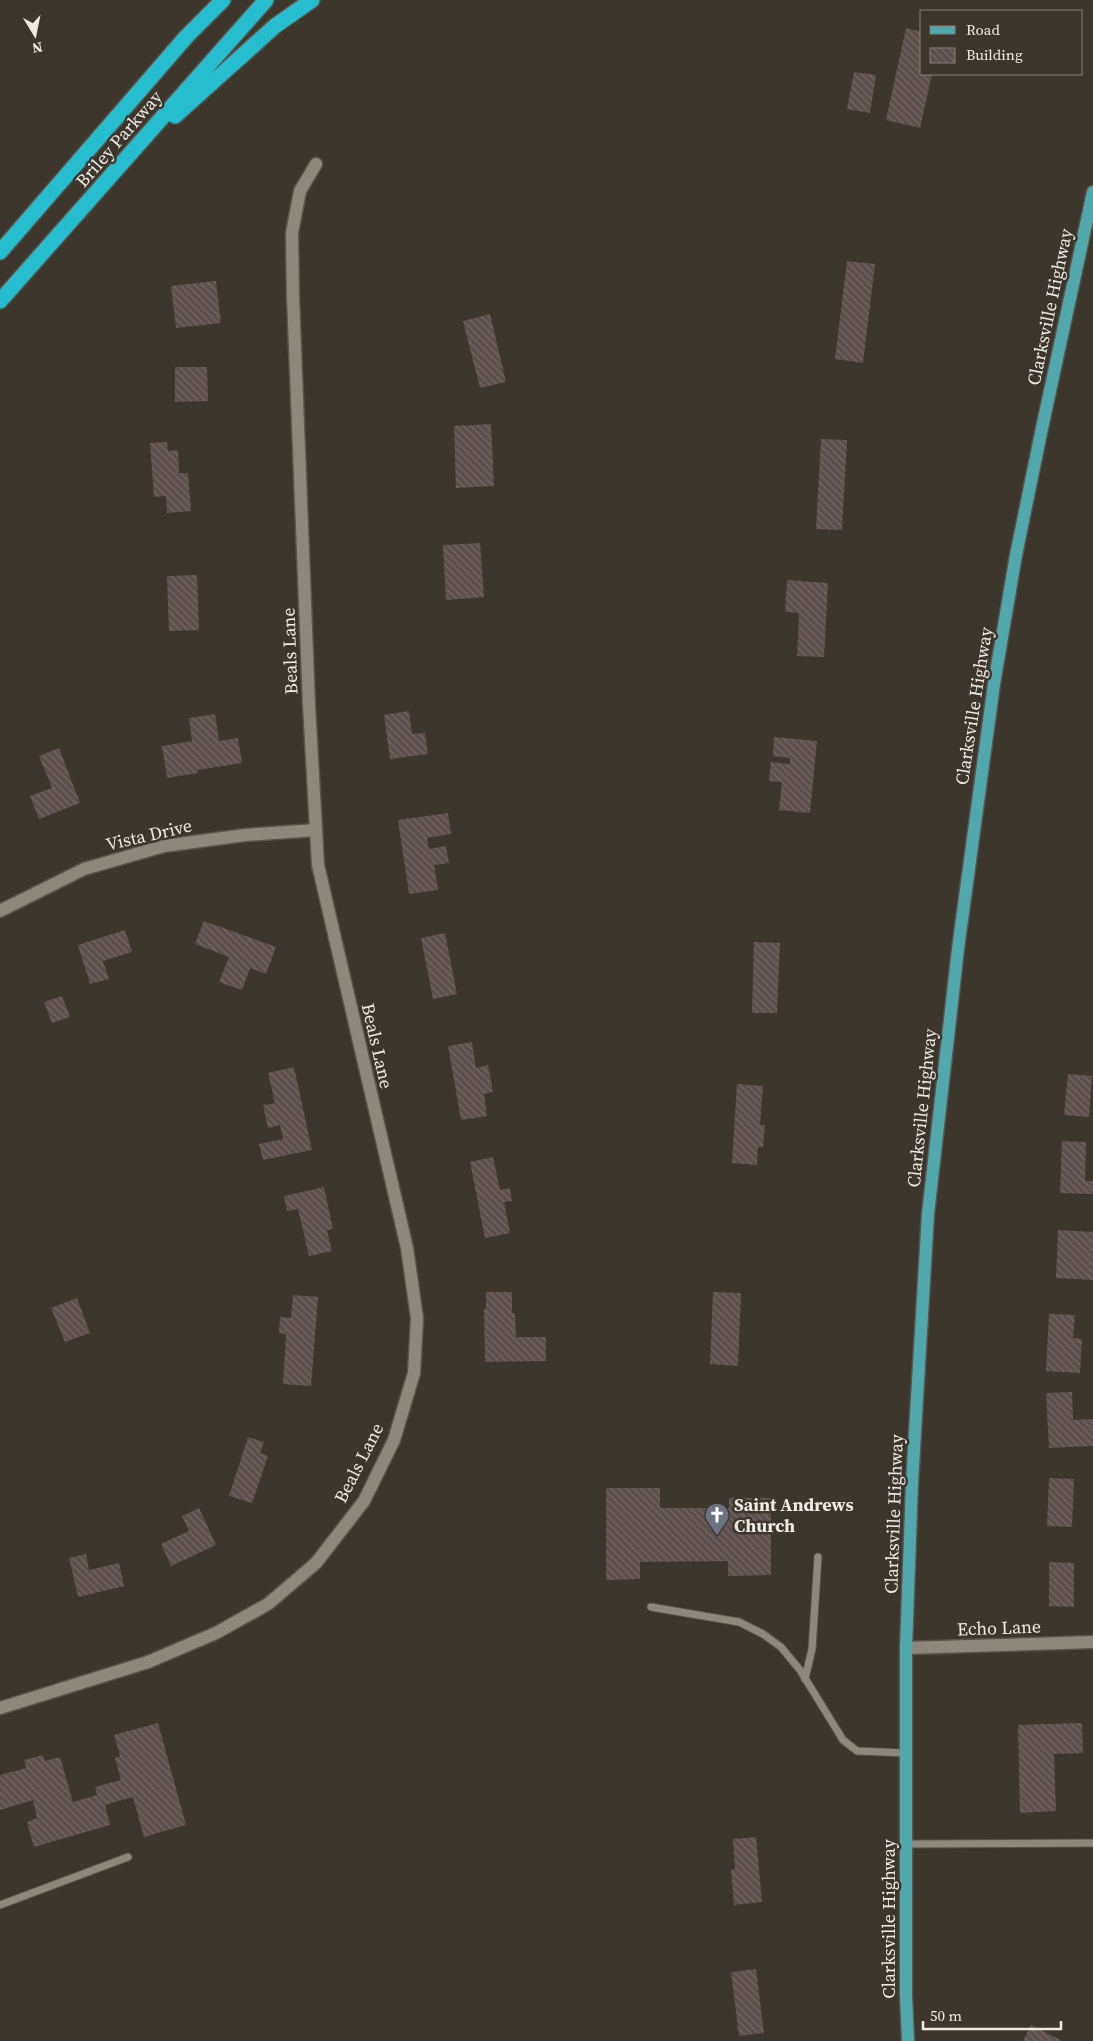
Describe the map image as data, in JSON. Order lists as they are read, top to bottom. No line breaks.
{"streets":{"highway":["Briley Parkway"],"main road":["Clarksville Highway"],"street":["Beals Lane","Vista Drive","Echo Lane"]},"crossings":[["Clarksville Highway","Echo Lane"],["Beals Lane","Vista Drive"]],"places":{"church":["Saint Andrews Church"]},"legend":["Road","Building"],"scale_bar":"50 m","north":"bottom"}
